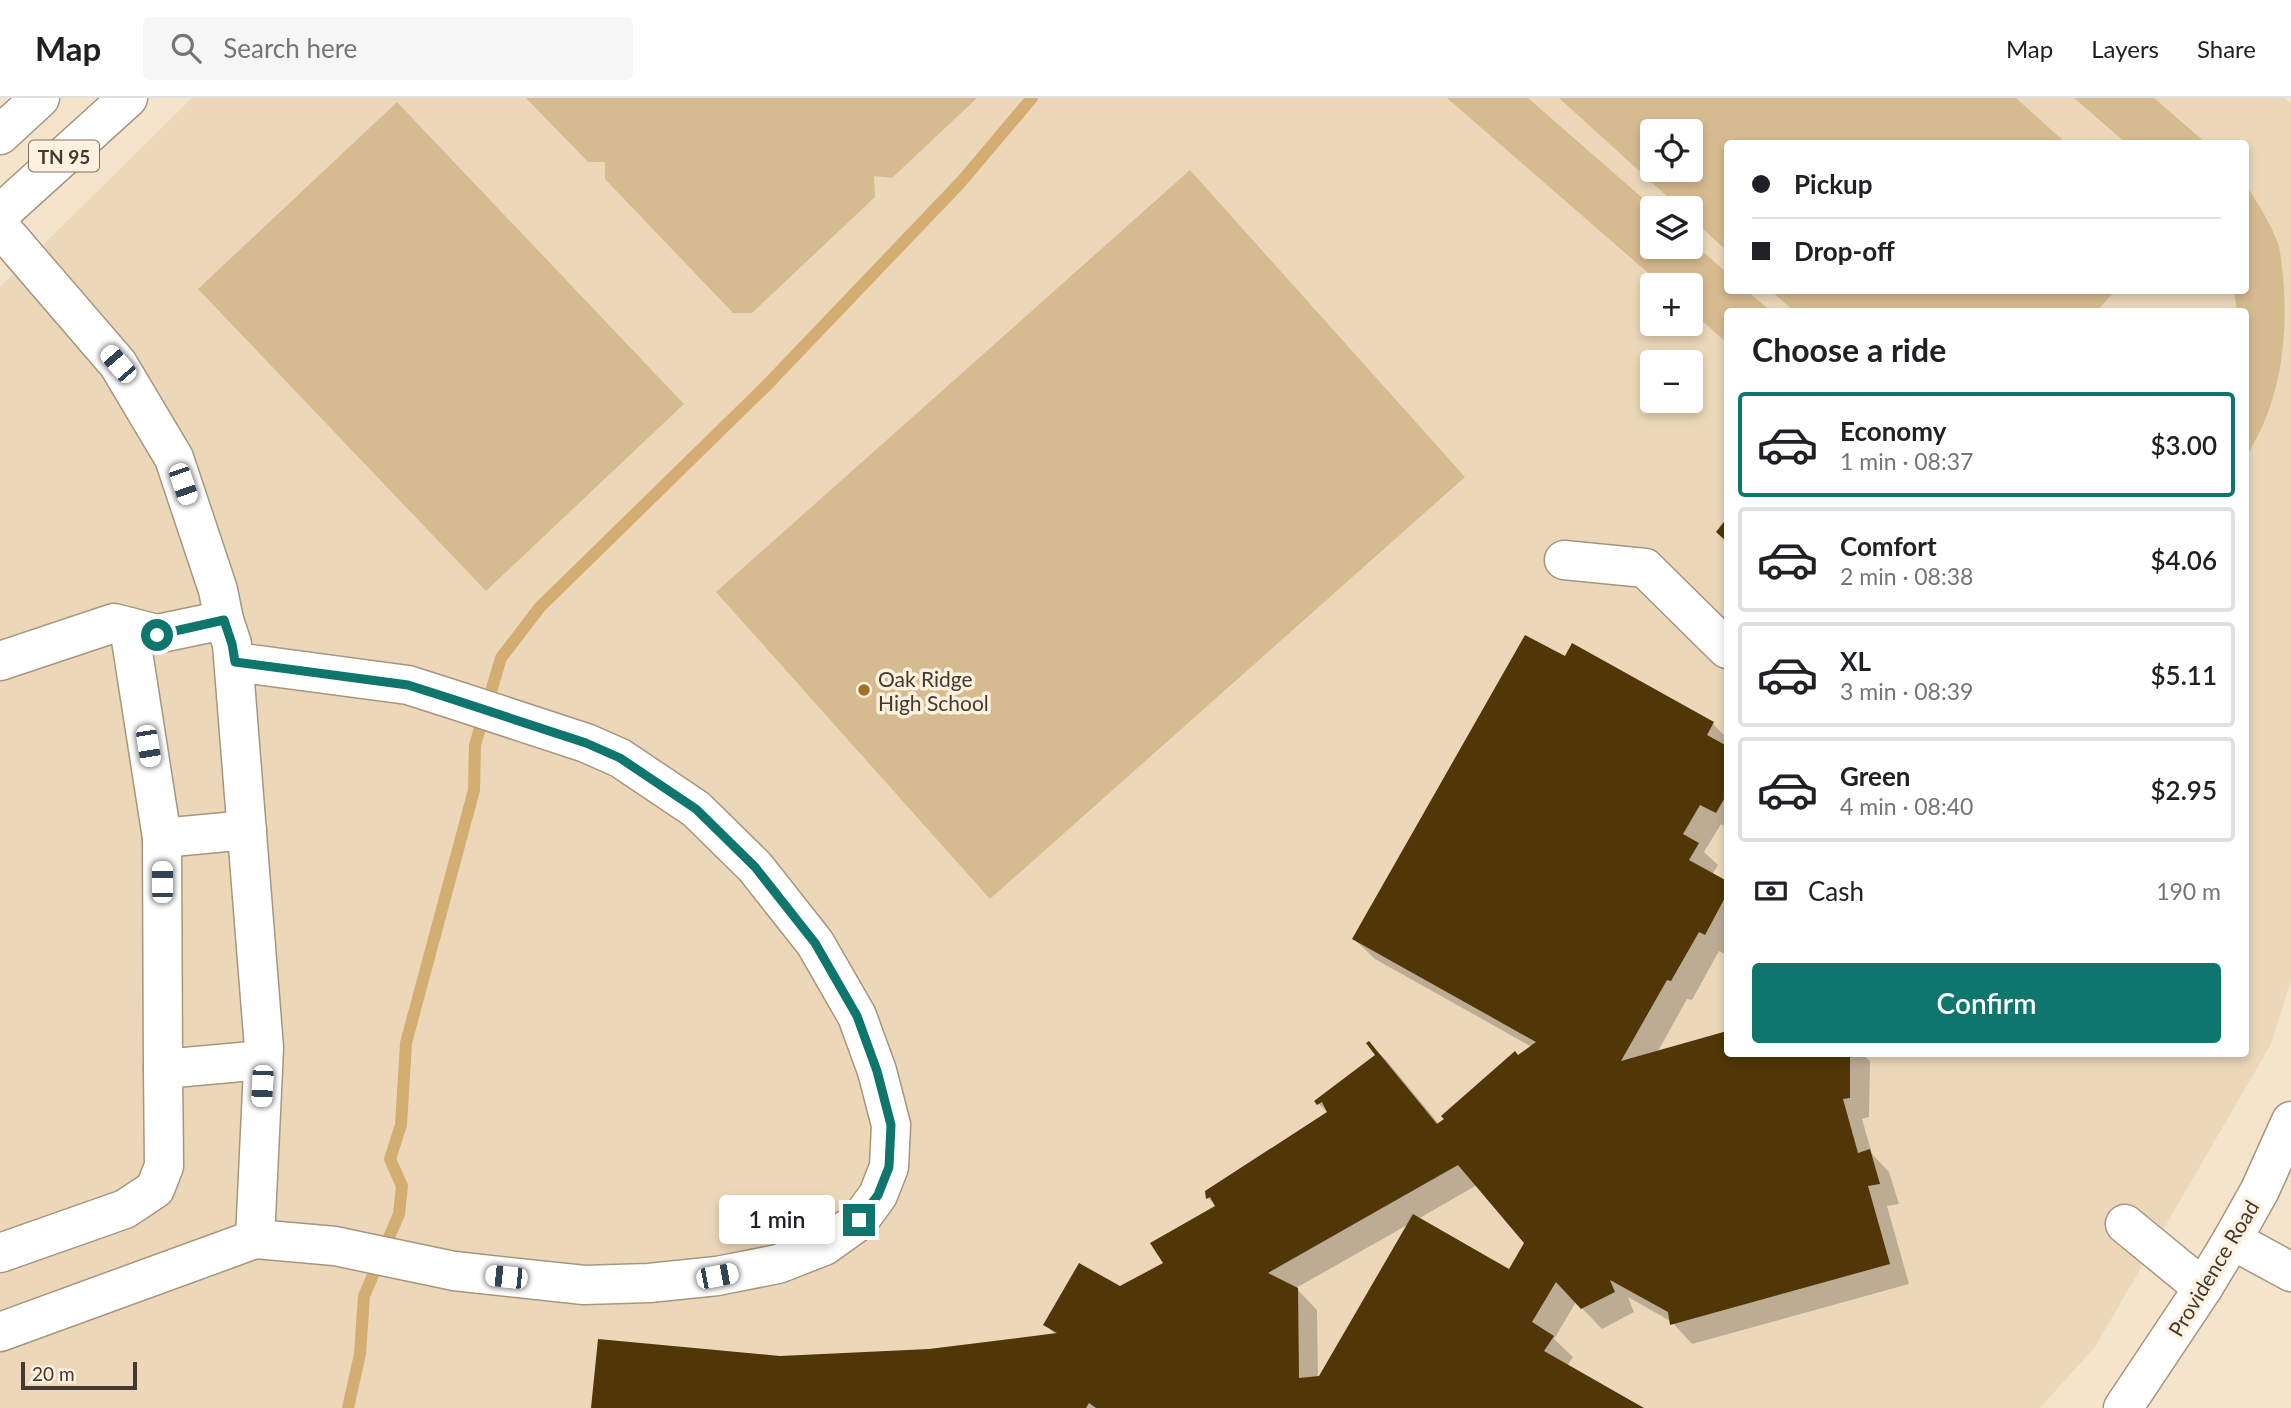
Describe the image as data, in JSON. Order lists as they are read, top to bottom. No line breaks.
{"streets":{"main road":["TN 95","Providence Road"]},"places":["Oak Ridge High School"],"scale_bar":"20 m","page":{"header":"Map","search":"Search here","nav":["Map","Layers","Share"],"map_buttons":["+","−"],"banner":["Pickup","Drop-off"],"heading":"Choose a ride","list":[{"name":"Economy","note":"1 min · 08:37","value":"$3.00"},{"name":"Comfort","note":"2 min · 08:38","value":"$4.06"},{"name":"XL","note":"3 min · 08:39","value":"$5.11"},{"name":"Green","note":"4 min · 08:40","value":"$2.95"}],"pay":["Cash","190 m"],"buttons":"Confirm","bubble":"1 min","scale":"20 m"}}
